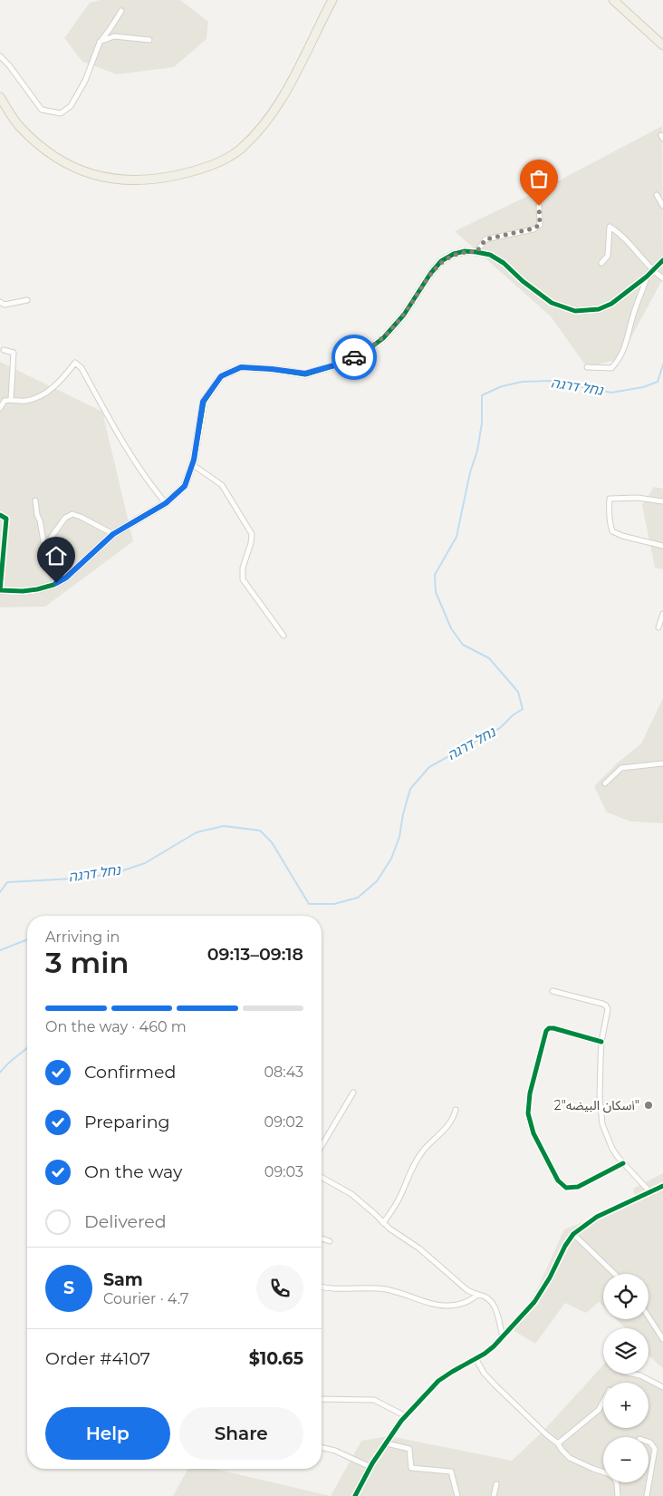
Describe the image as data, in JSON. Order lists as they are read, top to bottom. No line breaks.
{"water":["נחל דרגה"],"places":["اسكان البيضه\"2\""],"page":{"heading":["3 min","Arriving in","09:13–09:18"],"panel":["Sam","Courier · 4.7","Order #4107","$10.65"],"bar":"On the way · 460 m","list":[["Confirmed","08:43"],["Preparing","09:02"],["On the way","09:03"],"Delivered"],"round":"S","map_buttons":["+","−"],"buttons":["Help","Share"]}}
